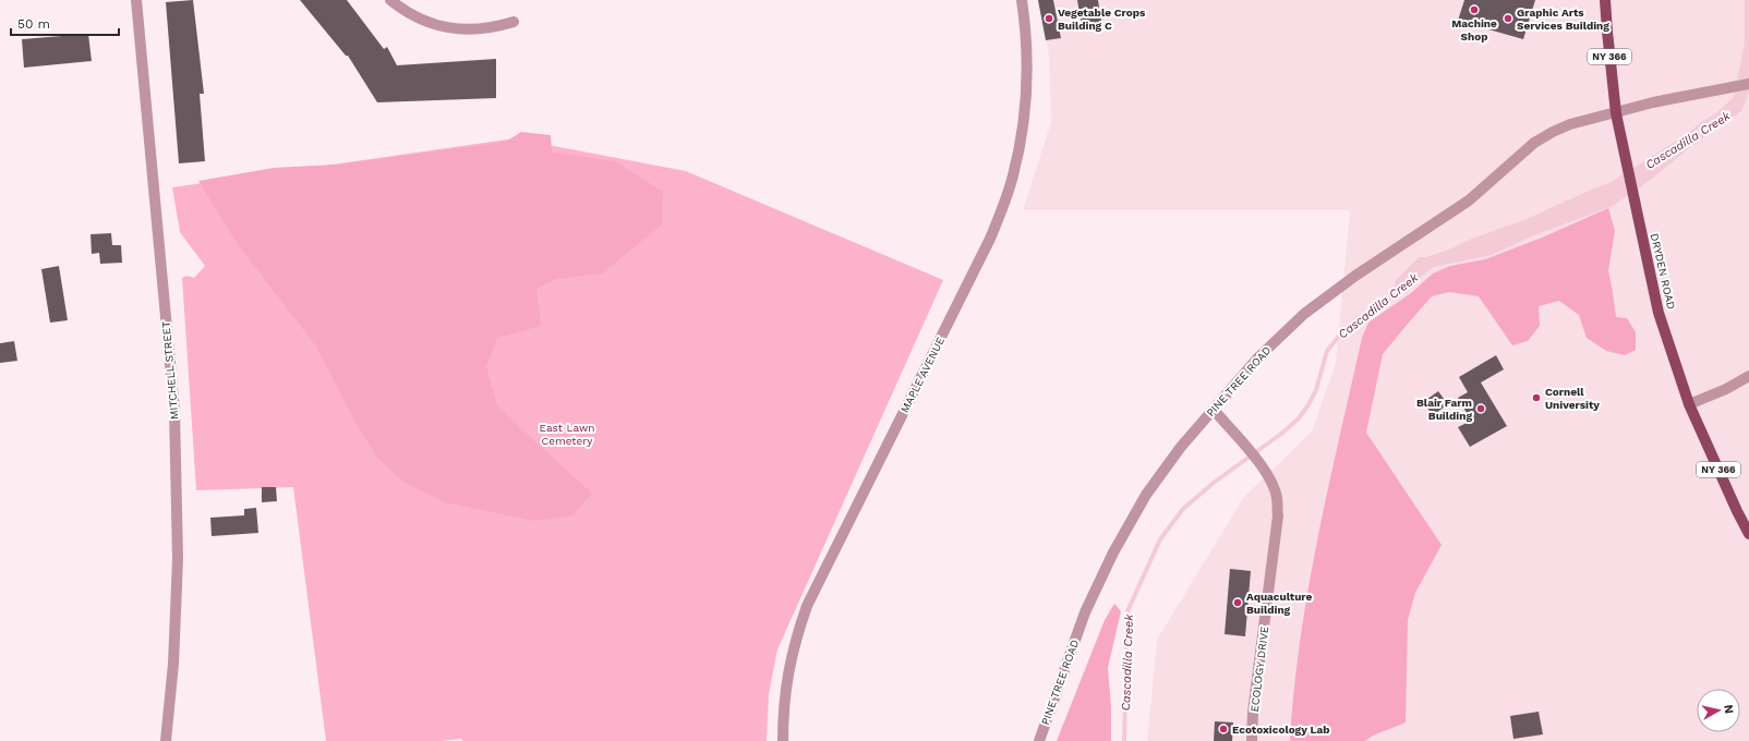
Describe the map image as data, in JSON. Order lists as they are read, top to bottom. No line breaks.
{"streets":{"main road":["NY 366","DRYDEN ROAD"],"street":["MITCHELL STREET","MAPLE AVENUE","PINE TREE ROAD","ECOLOGY DRIVE"]},"crossings":[["DRYDEN ROAD","PINE TREE ROAD"],["PINE TREE ROAD","ECOLOGY DRIVE"]],"water":["Cascadilla Creek"],"parks":["East Lawn Cemetery"],"places":["Machine Shop","Vegetable Crops Building C","Graphic Arts Services Building","Cornell University","Blair Farm Building","Aquaculture Building","Ecotoxicology Lab"],"scale_bar":"50 m","north":"right"}
